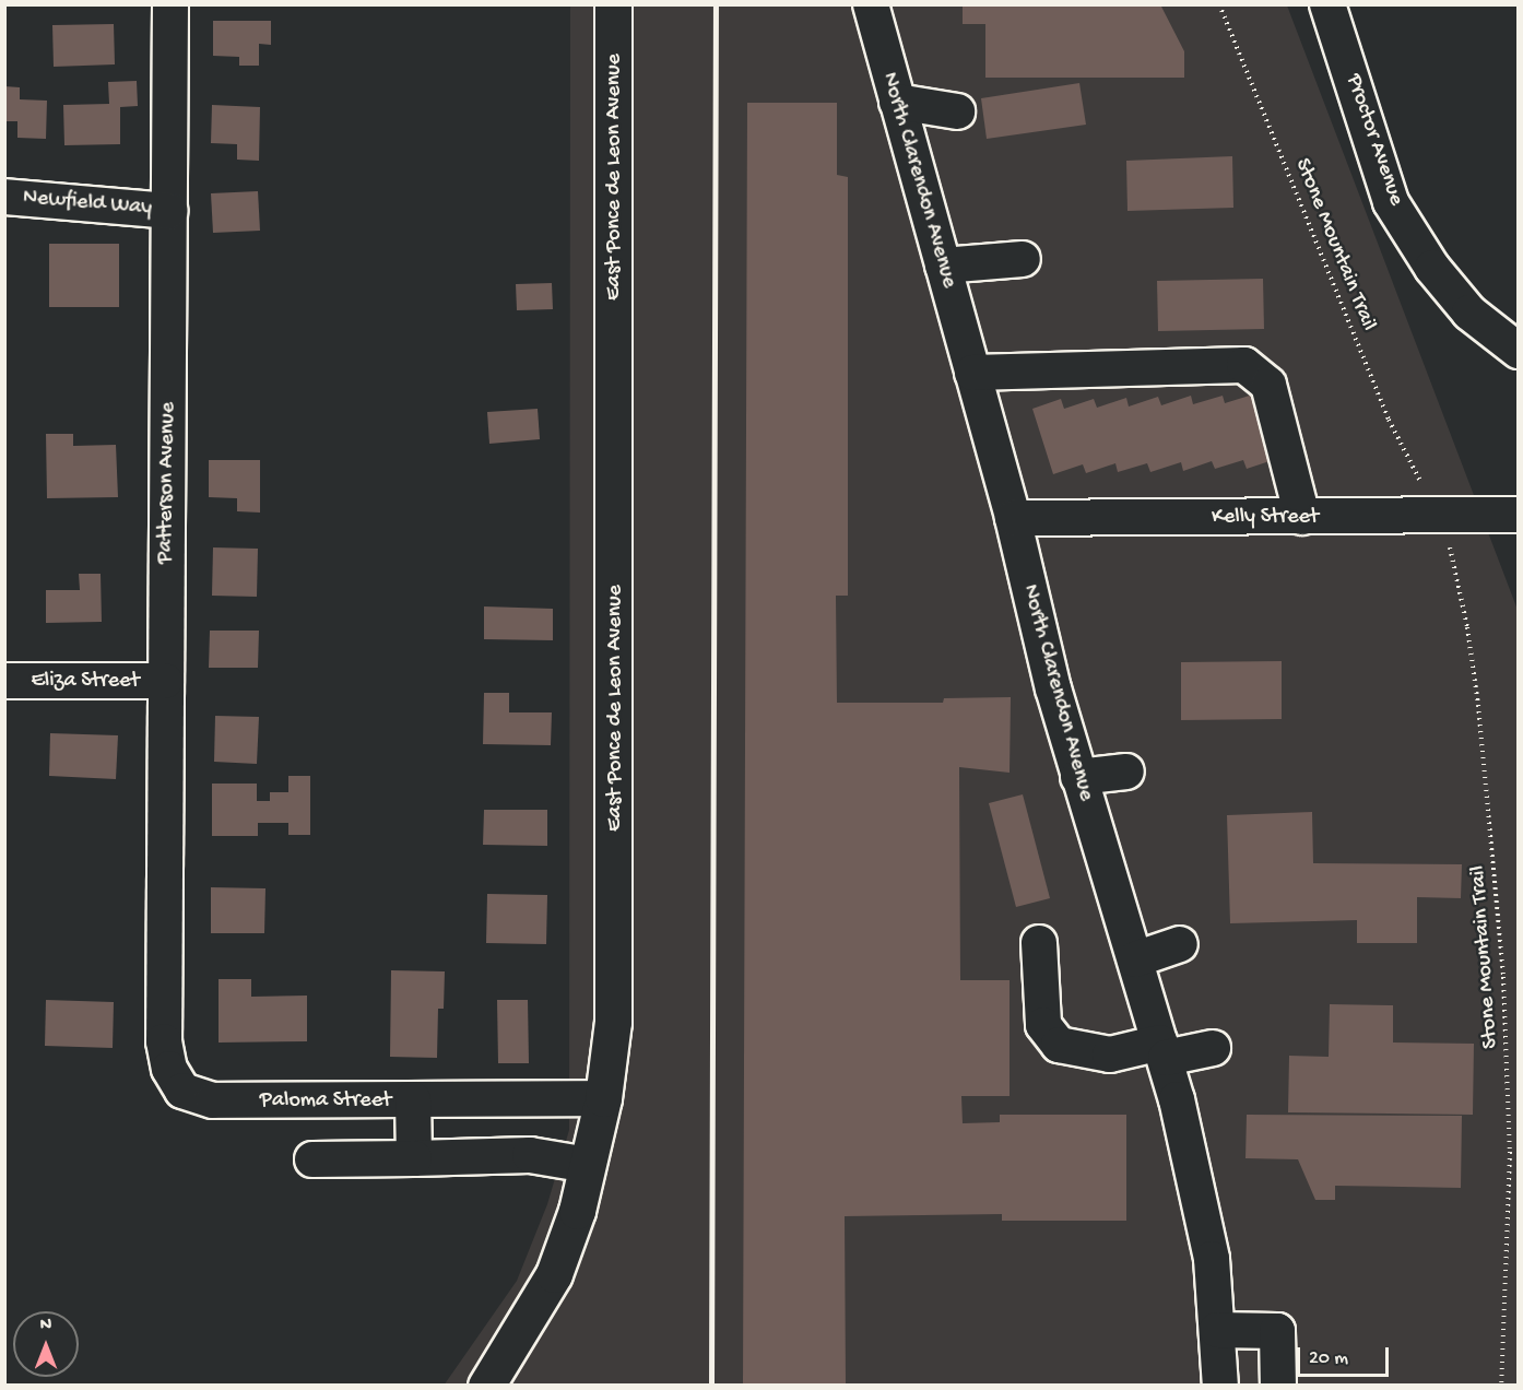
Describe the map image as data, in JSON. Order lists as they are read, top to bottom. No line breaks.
{"streets":{"main road":["East Ponce de Leon Avenue"],"street":["Proctor Avenue","North Clarendon Avenue","Newfield Way","Patterson Avenue","Kelly Street","Eliza Street","Paloma Street"],"path":["Stone Mountain Trail"]},"crossings":[["East Ponce de Leon Avenue","Paloma Street"],["North Clarendon Avenue","Kelly Street"],["Newfield Way","Patterson Avenue"],["Patterson Avenue","Eliza Street"],["Patterson Avenue","Paloma Street"]],"scale_bar":"20 m","north":"top"}
